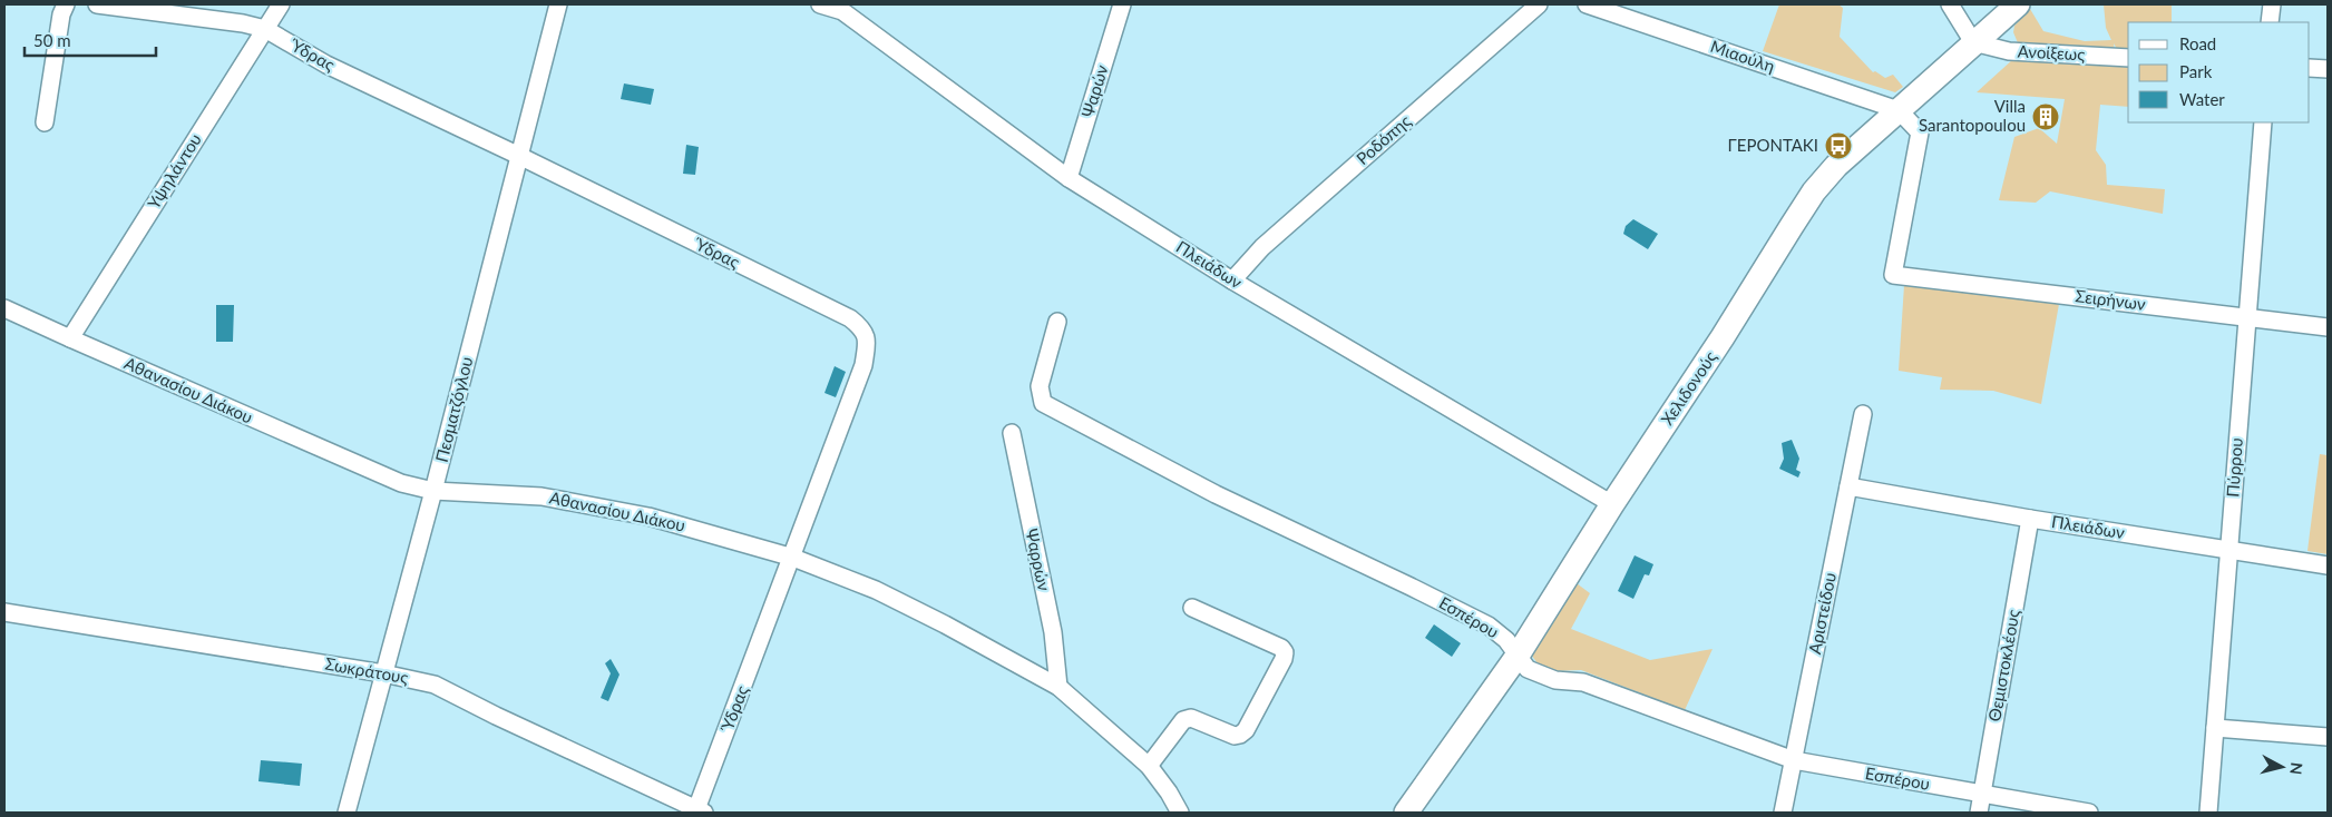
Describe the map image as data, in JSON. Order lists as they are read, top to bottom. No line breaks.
{"streets":{"street":["Ανοίξεως","Ύδρας","Μιαούλη","Ψαρών","Ροδόπης","Υψηλάντου","Πλειάδων","Σειρήνων","Χελιδονούς","Αθανασίου Διάκου","Πεσματζόγλου","Πύρρου","Ψαρρών","Αριστείδου","Εσπέρου","Θεμιστοκλέους","Σωκράτους"]},"crossings":[["Ανοίξεως","Χελιδονούς"],["Ύδρας","Υψηλάντου"],["Ύδρας","Αθανασίου Διάκου"],["Ύδρας","Πεσματζόγλου"],["Ύδρας","Σωκράτους"],["Μιαούλη","Σειρήνων"],["Μιαούλη","Χελιδονούς"],["Ψαρών","Πλειάδων"],["Ροδόπης","Πλειάδων"],["Υψηλάντου","Αθανασίου Διάκου"],["Πλειάδων","Χελιδονούς"],["Πλειάδων","Πύρρου"],["Πλειάδων","Αριστείδου"],["Πλειάδων","Θεμιστοκλέους"],["Σειρήνων","Χελιδονούς"],["Σειρήνων","Πύρρου"],["Χελιδονούς","Εσπέρου"],["Αθανασίου Διάκου","Πεσματζόγλου"],["Αθανασίου Διάκου","Ψαρρών"],["Πεσματζόγλου","Σωκράτους"],["Αριστείδου","Εσπέρου"],["Εσπέρου","Θεμιστοκλέους"]],"places":{"building":["Villa Sarantopoulou"],"bus stop":["ΓΕΡΟΝΤΑΚΙ"]},"legend":["Road","Park","Water"],"scale_bar":"50 m","north":"right"}
